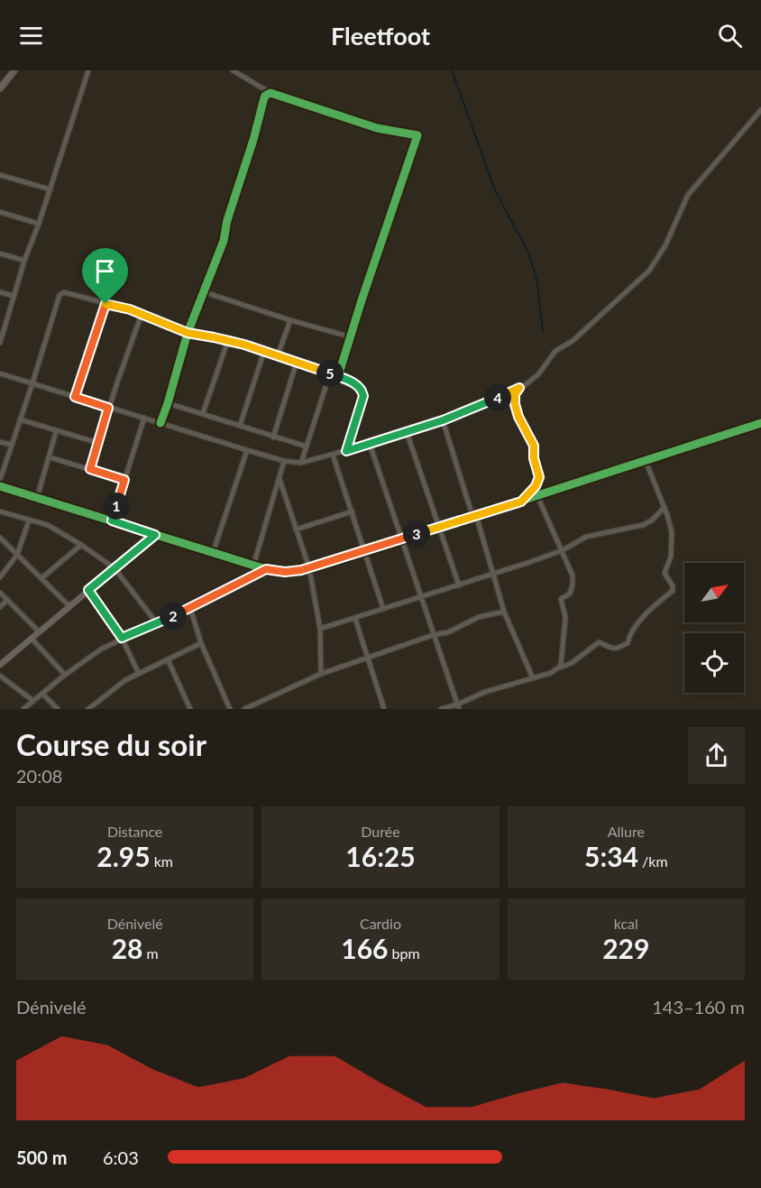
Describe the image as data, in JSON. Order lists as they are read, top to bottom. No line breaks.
{"north":"top right","page":{"header":"Fleetfoot","pins":["5","4","1","3","2"],"heading":["Course du soir","20:08"],"stats":[["Distance","2.95 km"],["Durée","16:25"],["Allure","5:34 /km"],["Dénivelé","28 m"],["Cardio","166 bpm"],["kcal","229"]],"chart":["Dénivelé","143–160 m"],"list":[{"name":"500 m","note":"6:03"}]}}
